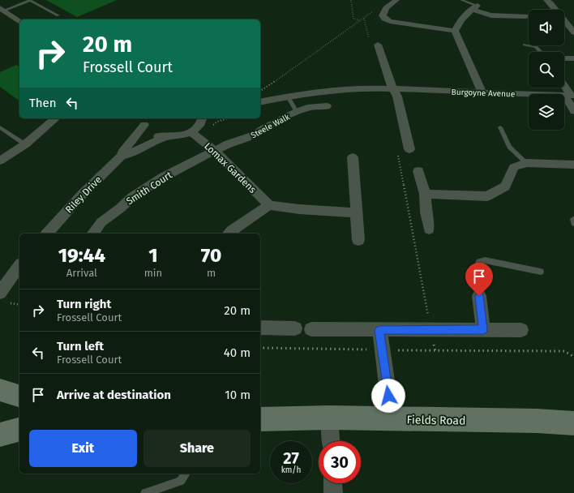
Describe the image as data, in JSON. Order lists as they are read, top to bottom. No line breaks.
{"streets":{"street":["Burgoyne Avenue","Steele Walk","Lomax Gardens","Smith Court","Riley Drive","Fields Road"]},"crossings":[["Steele Walk","Lomax Gardens"],["Steele Walk","Smith Court"],["Lomax Gardens","Smith Court"]],"page":{"turn":["20 m","Frossell Court"],"then":"Then","eta":["19:44","Arrival","1","min","70","m"],"list":[{"name":"Turn right","note":"Frossell Court","value":"20 m"},{"name":"Turn left","note":"Frossell Court","value":"40 m"},{"name":"Arrive at destination","value":"10 m"}],"buttons":["Exit","Share"],"speed":"27 km/h","limit":"30"}}
